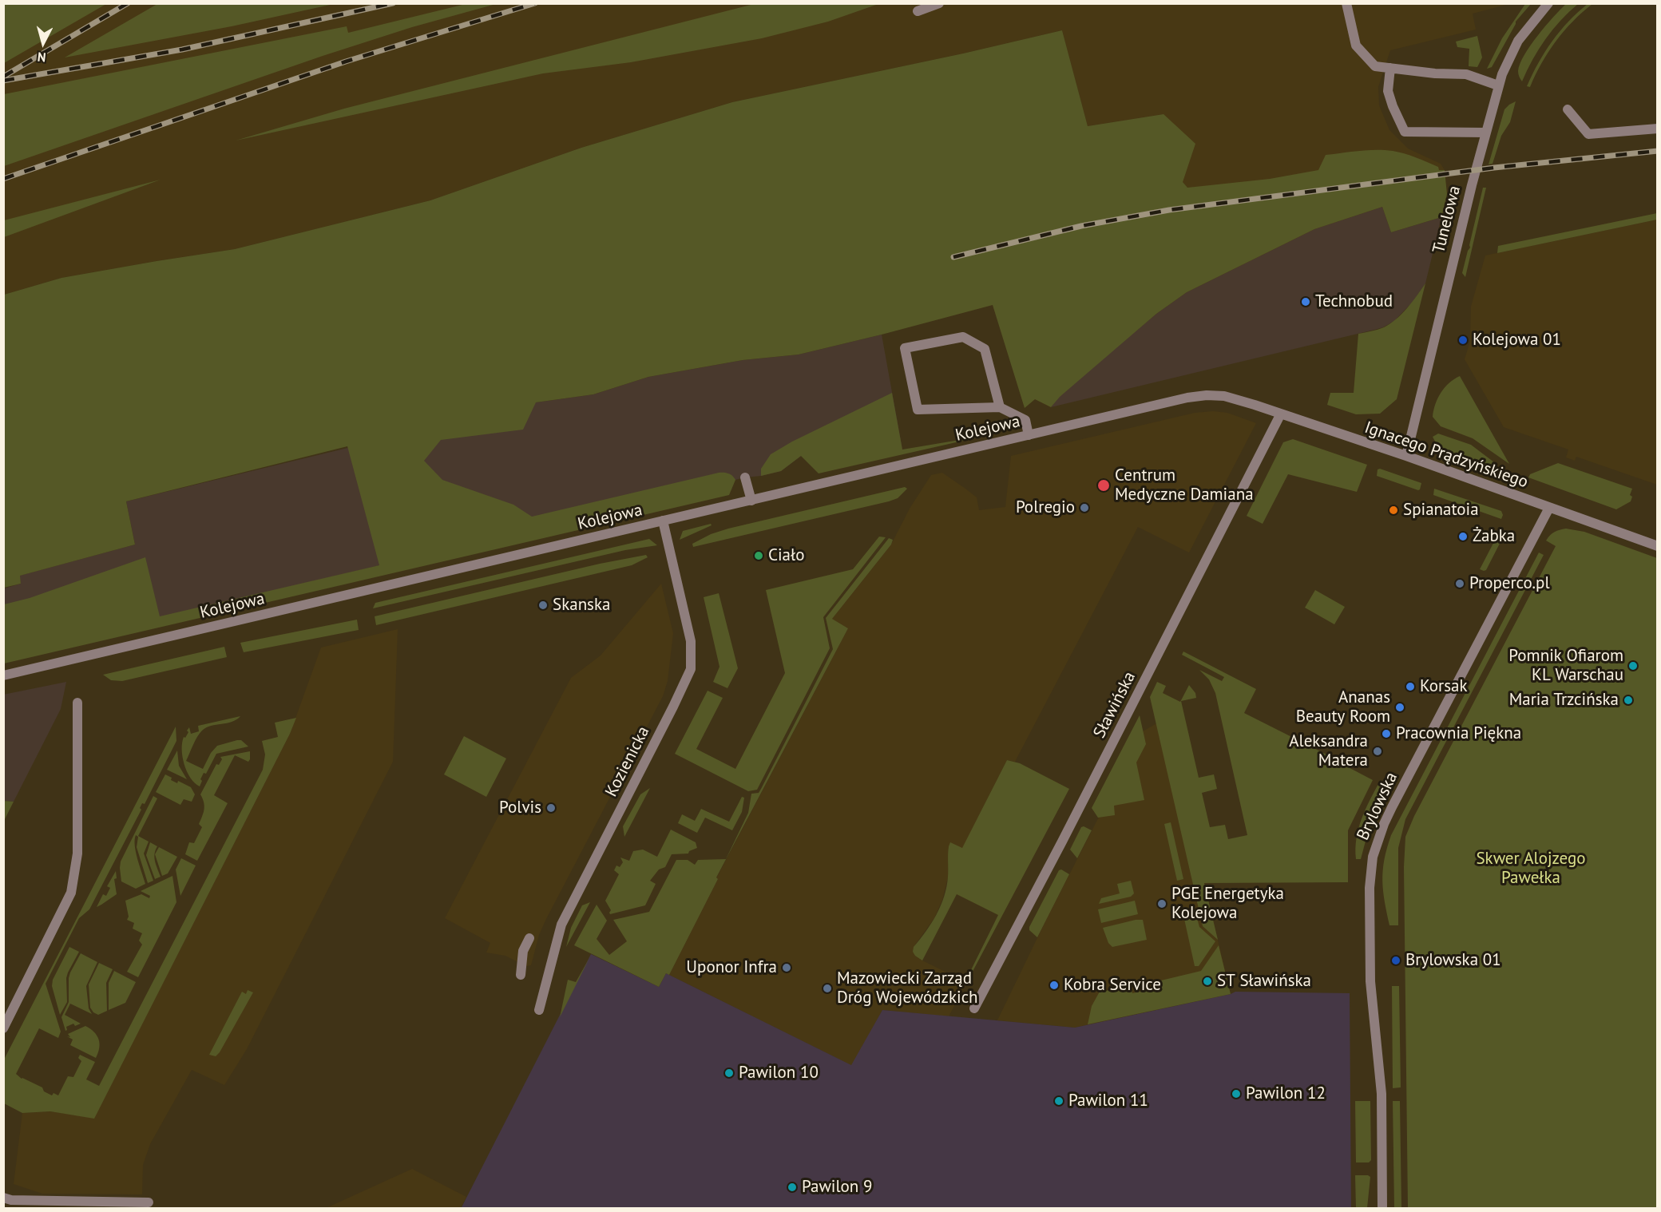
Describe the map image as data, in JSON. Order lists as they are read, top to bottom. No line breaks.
{"streets":{"street":["Tunelowa","Kolejowa","Ignacego Prądzyńskiego","Sławińska","Kozienicka","Brylowska"]},"crossings":[["Tunelowa","Ignacego Prądzyńskiego"],["Kolejowa","Ignacego Prądzyńskiego"],["Kolejowa","Kozienicka"],["Ignacego Prądzyńskiego","Sławińska"],["Ignacego Prądzyńskiego","Brylowska"]],"parks":["Skwer Alojzego Pawełka"],"places":["Technobud","Kolejowa 01","Centrum Medyczne Damiana","Polregio","Spianatoia","Żabka","Ciało","Properco.pl","Skanska","Pomnik Ofiarom KL Warschau","Korsak","Maria Trzcińska","Ananas Beauty Room","Pracownia Piękna","Aleksandra Matera","Polvis","PGE Energetyka Kolejowa","Brylowska 01","Uponor Infra","ST Sławińska","Kobra Service","Mazowiecki Zarząd Dróg Wojewódzkich","Pawilon 10","Pawilon 12","Pawilon 11","Pawilon 9"],"north":"bottom"}
